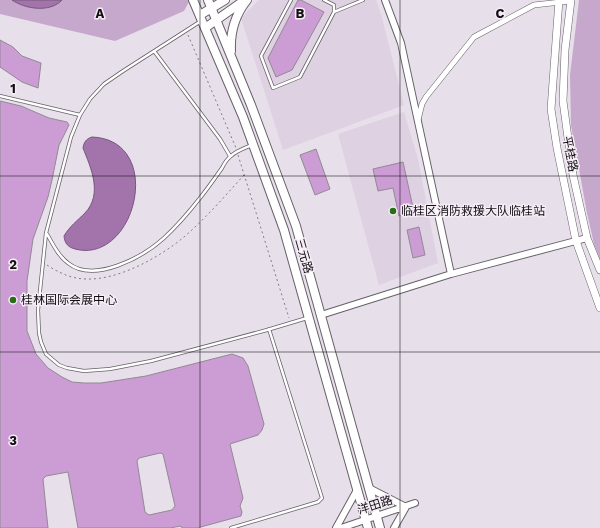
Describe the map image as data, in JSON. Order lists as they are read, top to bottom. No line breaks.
{"streets":{"main road":["平桂路","三元路"],"street":["洋田路"]},"crossings":[["三元路","洋田路"]],"places":["临桂区消防救援大队临桂站","桂林国际会展中心"],"grid":{"columns":["A","B","C"],"rows":["1","2","3"]}}
